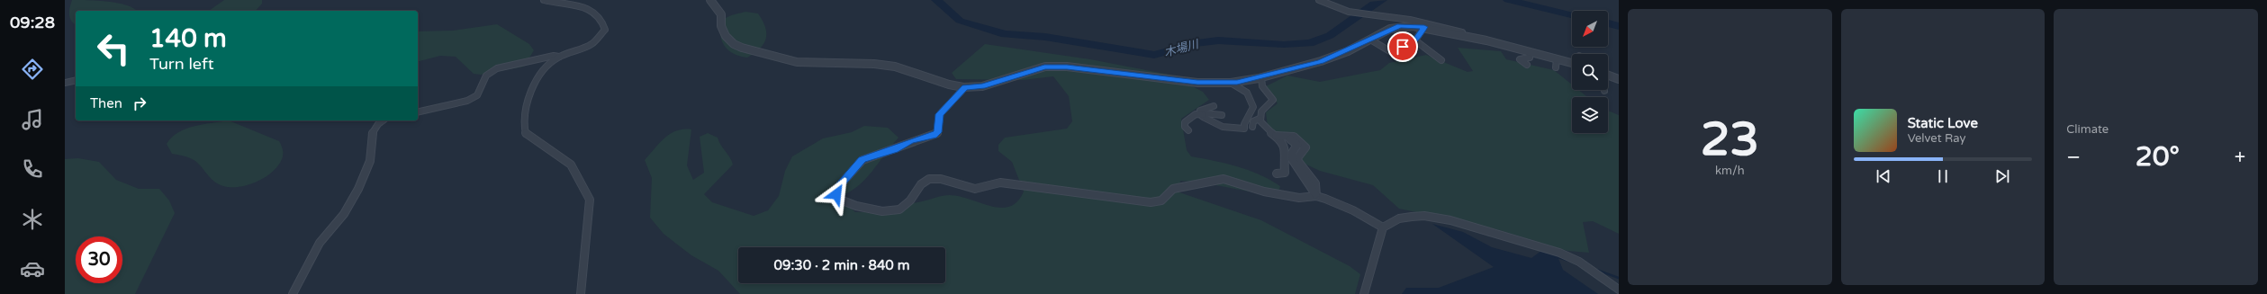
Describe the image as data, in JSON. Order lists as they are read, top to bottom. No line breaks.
{"water":["木場川"],"north":"bottom left","page":{"tabs":"09:28","tile":[["23","km/h"],"Climate"],"turn":["140 m","Turn left"],"then":"Then","song":["Static Love","Velvet Ray"],"heat":["−","20°","+"],"limit":"30","trip":"09:30 · 2 min · 840 m"}}
